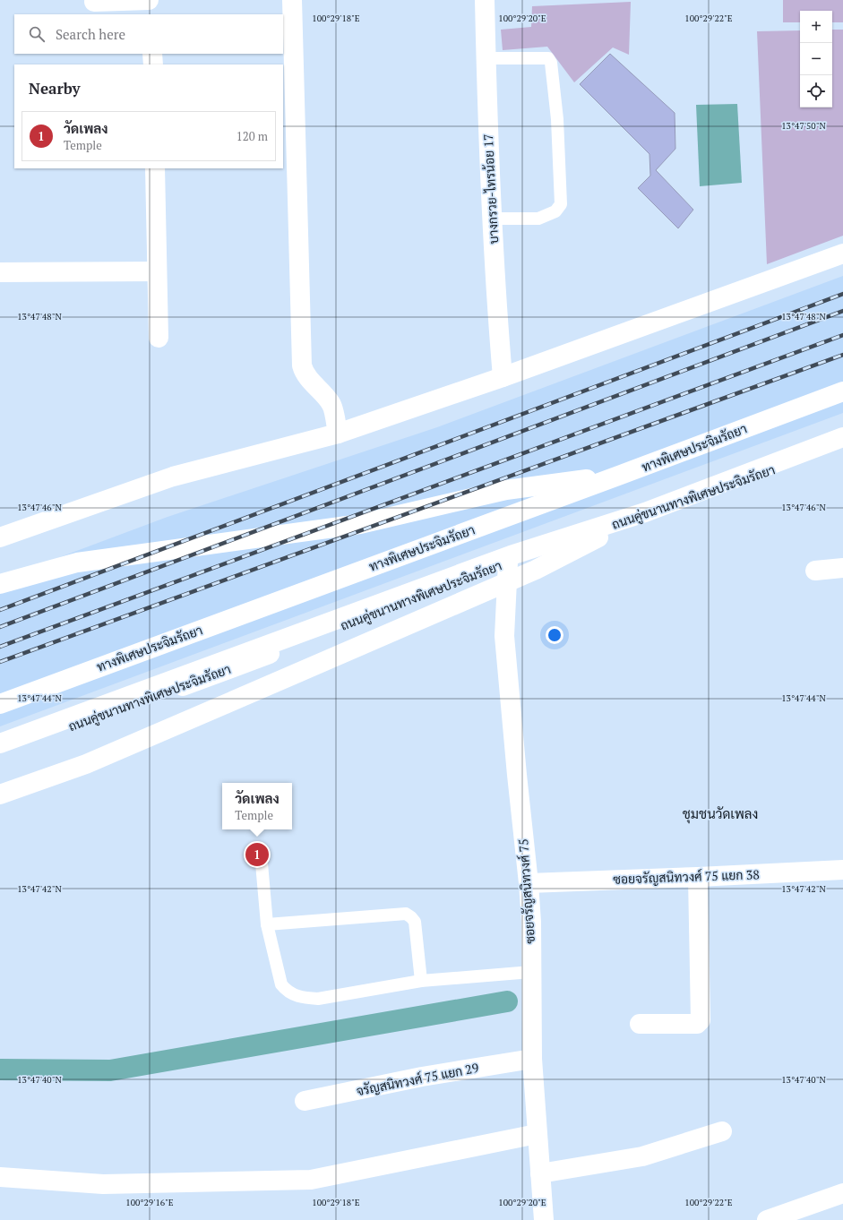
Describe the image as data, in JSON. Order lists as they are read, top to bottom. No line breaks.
{"streets":{"main road":["บางกรวย-ไทรน้อย 17","ทางพิเศษประจิมรัถยา","ถนนคู่ขนานทางพิเศษประจิมรัถยา","ซอยจรัญสนิทวงศ์ 75 แยก 38","ซอยจรัญสนิทวงศ์ 75","จรัญสนิทวงศ์ 75 แยก 29"]},"crossings":[["ถนนคู่ขนานทางพิเศษประจิมรัถยา","ซอยจรัญสนิทวงศ์ 75"],["ซอยจรัญสนิทวงศ์ 75 แยก 38","ซอยจรัญสนิทวงศ์ 75"],["ซอยจรัญสนิทวงศ์ 75","จรัญสนิทวงศ์ 75 แยก 29"]],"districts":["ชุมชนวัดเพลง"],"page":{"map_buttons":["+","−"],"search":"Search here","heading":"Nearby","list":[{"mark":"1","name":"วัดเพลง","note":"Temple","value":"120 m"}],"popup":["วัดเพลง","Temple"],"pins":"1"},"coordinates":["100°29'18\"E","100°29'20\"E","100°29'22\"E","13°47'50\"N","13°47'48\"N","13°47'46\"N","13°47'44\"N","13°47'42\"N","13°47'40\"N","100°29'16\"E"]}
